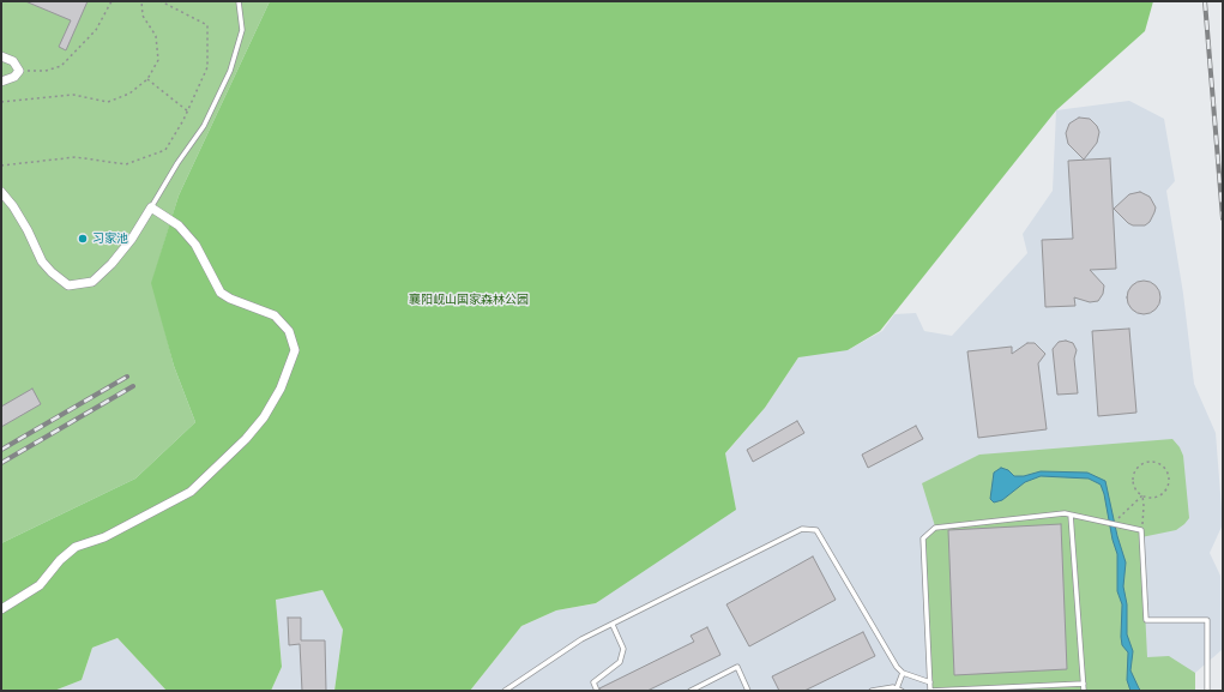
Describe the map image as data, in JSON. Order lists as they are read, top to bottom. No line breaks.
{"parks":["襄阳岘山国家森林公园"],"places":["习家池"]}
